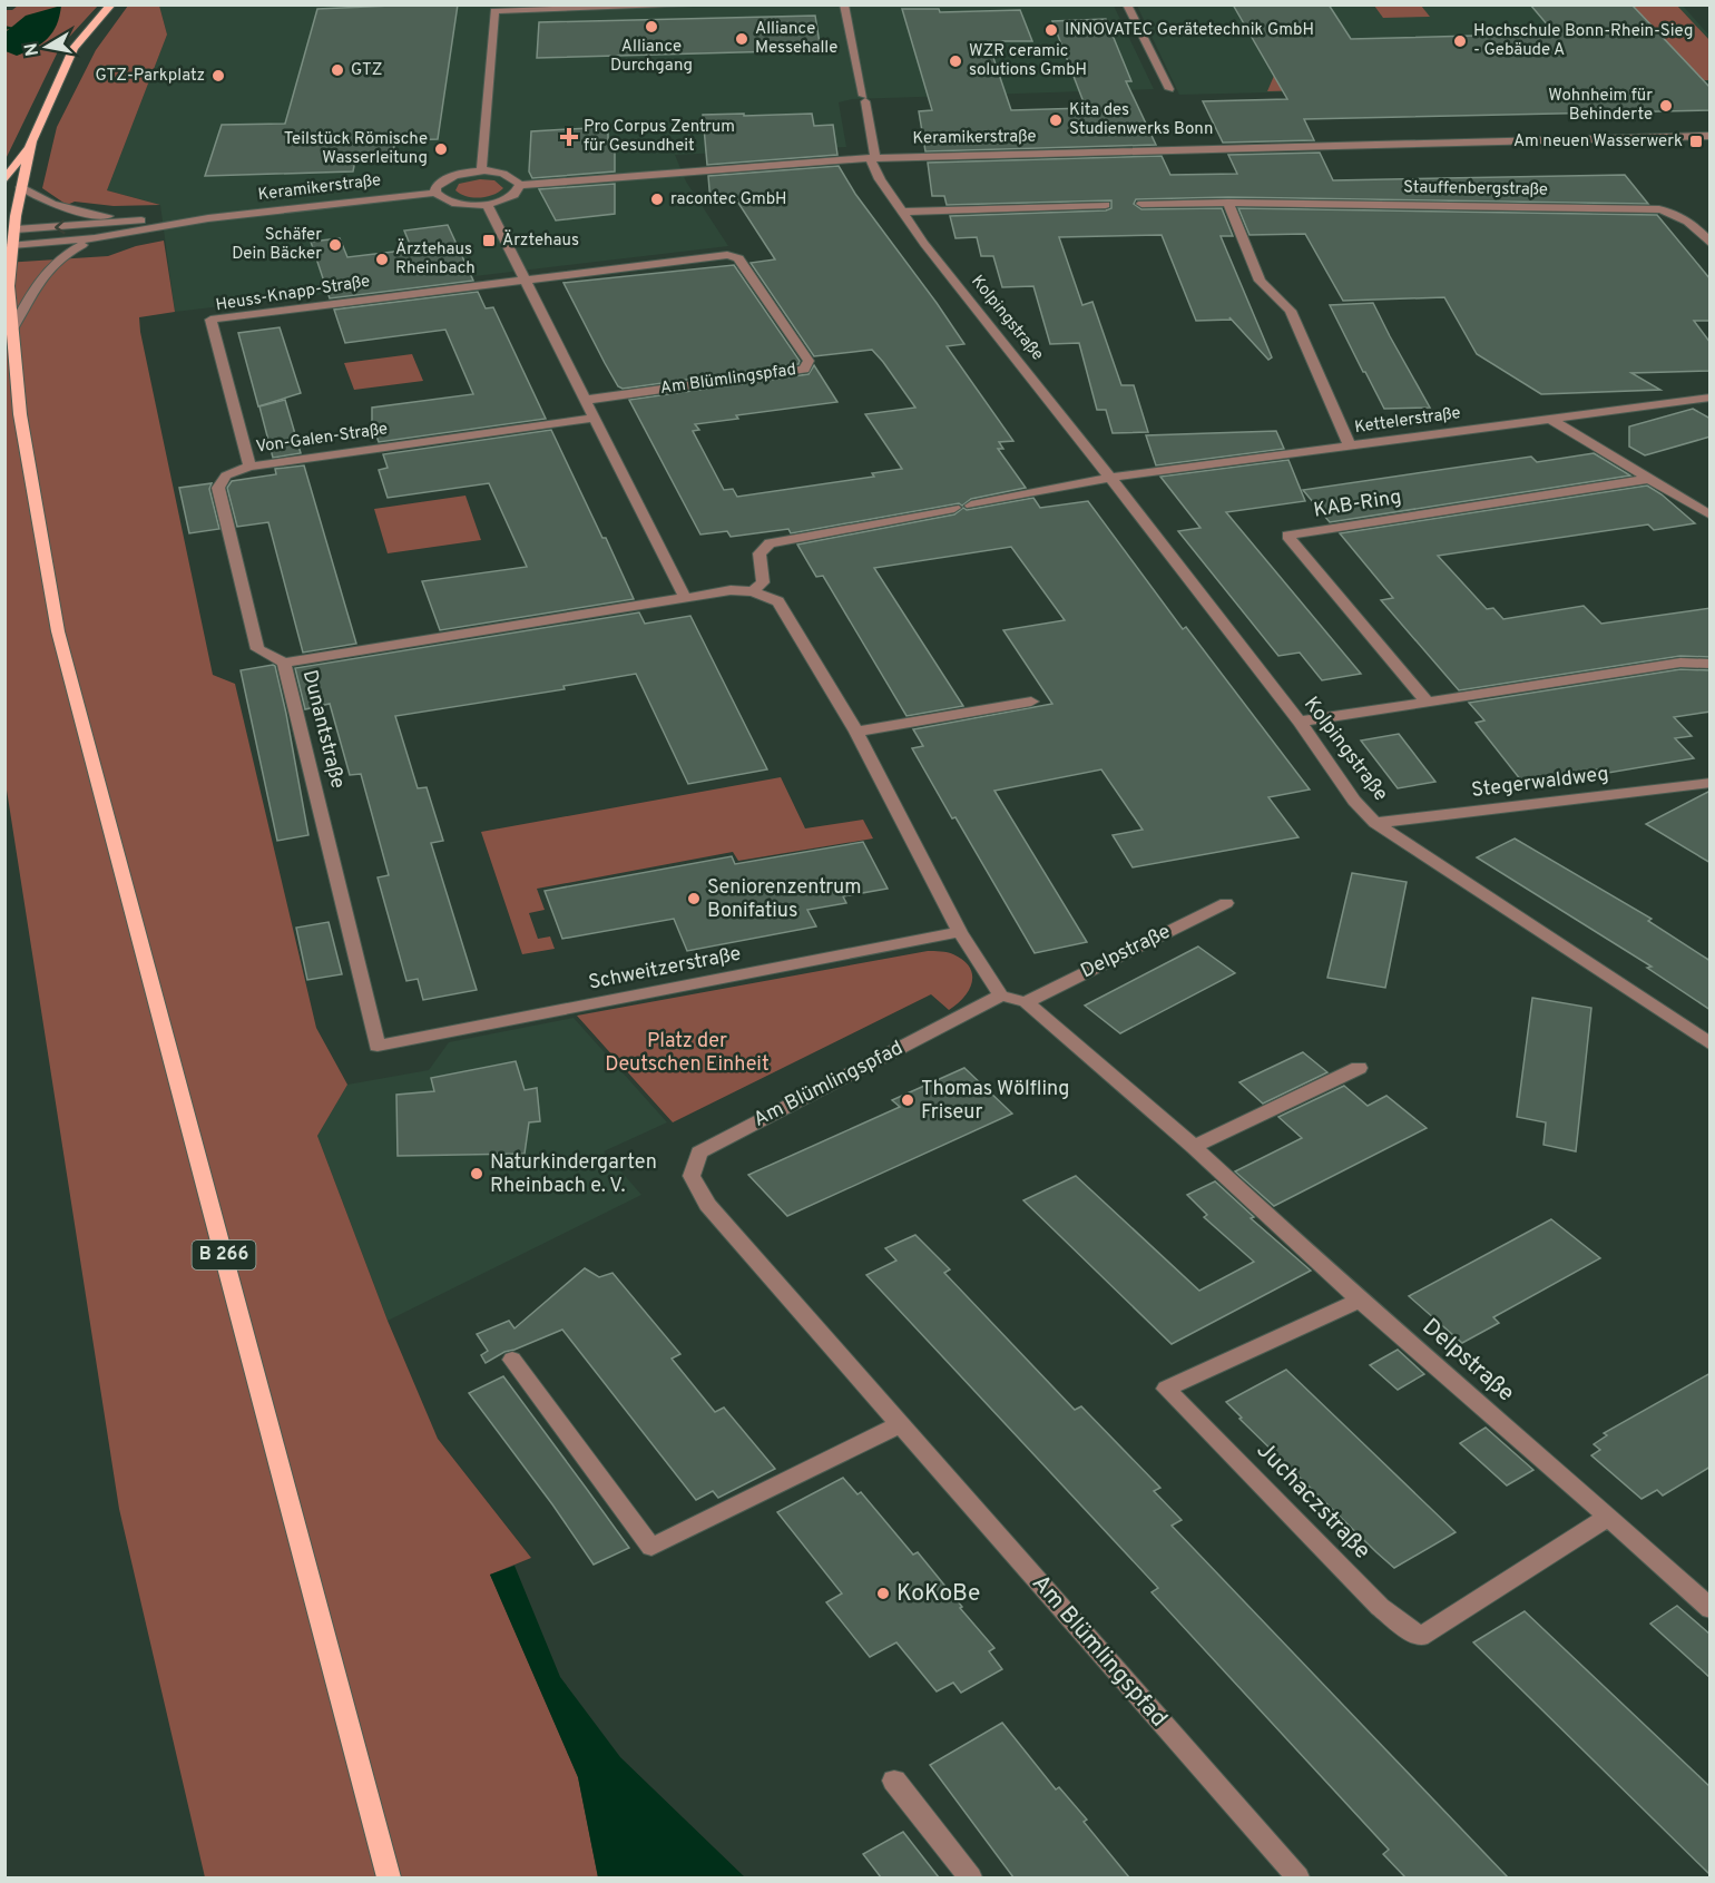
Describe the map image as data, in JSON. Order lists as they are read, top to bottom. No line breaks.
{"streets":{"main road":["B 266"],"street":["Keramikerstraße","Stauffenbergstraße","Heuss-Knapp-Straße","Kolpingstraße","Am Blümlingspfad","Kettelerstraße","Von-Galen-Straße","KAB-Ring","Dunantstraße","Stegerwaldweg","Delpstraße","Schweitzerstraße","Juchaczstraße"]},"crossings":[["Keramikerstraße","Kolpingstraße"],["Keramikerstraße","B 266"],["Heuss-Knapp-Straße","Am Blümlingspfad"],["Heuss-Knapp-Straße","Von-Galen-Straße"],["Kolpingstraße","Kettelerstraße"],["Kolpingstraße","Stegerwaldweg"],["Am Blümlingspfad","Delpstraße"],["Von-Galen-Straße","Dunantstraße"],["Dunantstraße","Schweitzerstraße"],["Delpstraße","Juchaczstraße"]],"parks":["Platz der Deutschen Einheit"],"places":{"other":["Alliance Durchgang","INNOVATEC Gerätetechnik GmbH","Alliance Messehalle","Hochschule Bonn-Rhein-Sieg - Gebäude A","WZR ceramic solutions GmbH","GTZ","GTZ-Parkplatz","Wohnheim für Behinderte","Kita des Studienwerks Bonn","Teilstück Römische Wasserleitung","racontec GmbH","Schäfer Dein Bäcker","Ärztehaus Rheinbach","Seniorenzentrum Bonifatius","Thomas Wölfling Friseur","Naturkindergarten Rheinbach e. V.","KoKoBe"],"health":["Pro Corpus Zentrum für Gesundheit"],"transit":["Am neuen Wasserwerk","Ärztehaus"]},"north":"left"}
